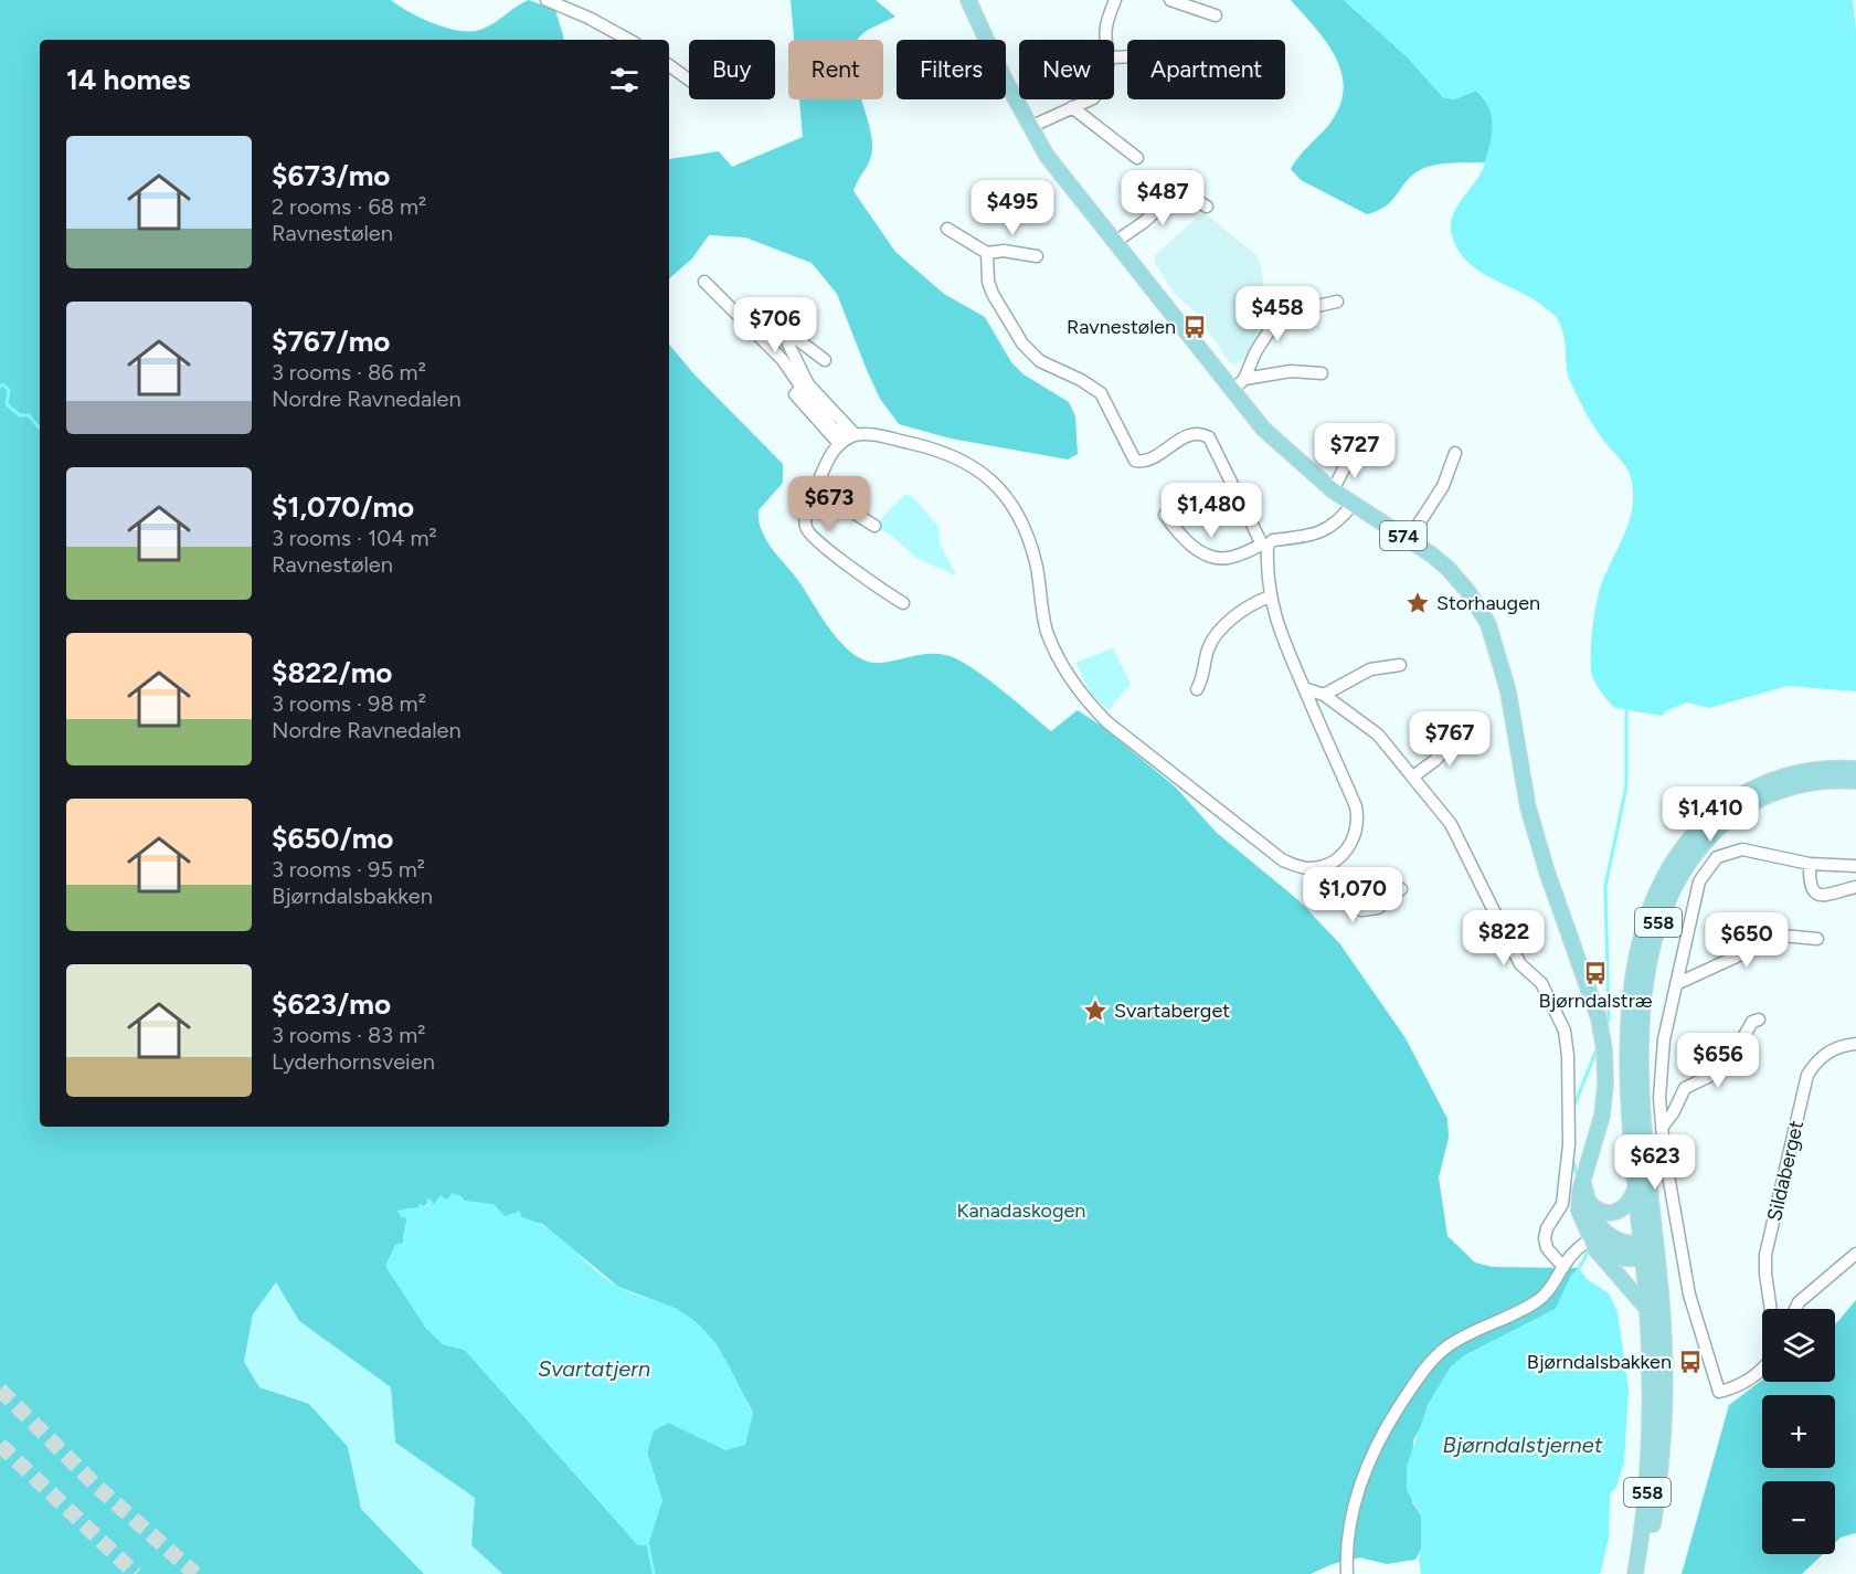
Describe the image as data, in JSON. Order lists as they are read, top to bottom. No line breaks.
{"streets":{"main road":["574","558"],"street":["Sildaberget"]},"crossings":[["574","558"]],"water":["Svartatjern","Bjørndalstjernet"],"parks":["Kanadaskogen"],"places":{"bus stop":["Ravnestølen","Bjørndalstræ","Bjørndalsbakken"],"place":["Storhaugen","Svartaberget"]},"page":{"chip":["Buy","Rent","Filters","New","Apartment"],"heading":"14 homes","list":[{"name":"$673/mo","note":"2 rooms · 68 m² · Ravnestølen"},{"name":"$767/mo","note":"3 rooms · 86 m² · Nordre Ravnedalen"},{"name":"$1,070/mo","note":"3 rooms · 104 m² · Ravnestølen"},{"name":"$822/mo","note":"3 rooms · 98 m² · Nordre Ravnedalen"},{"name":"$650/mo","note":"3 rooms · 95 m² · Bjørndalsbakken"},{"name":"$623/mo","note":"3 rooms · 83 m² · Lyderhornsveien"}],"price":["$487","$495","$458","$706","$727","$673","$1,480","$767","$1,410","$1,070","$822","$650","$656","$623"],"map_buttons":["+","−"]}}
